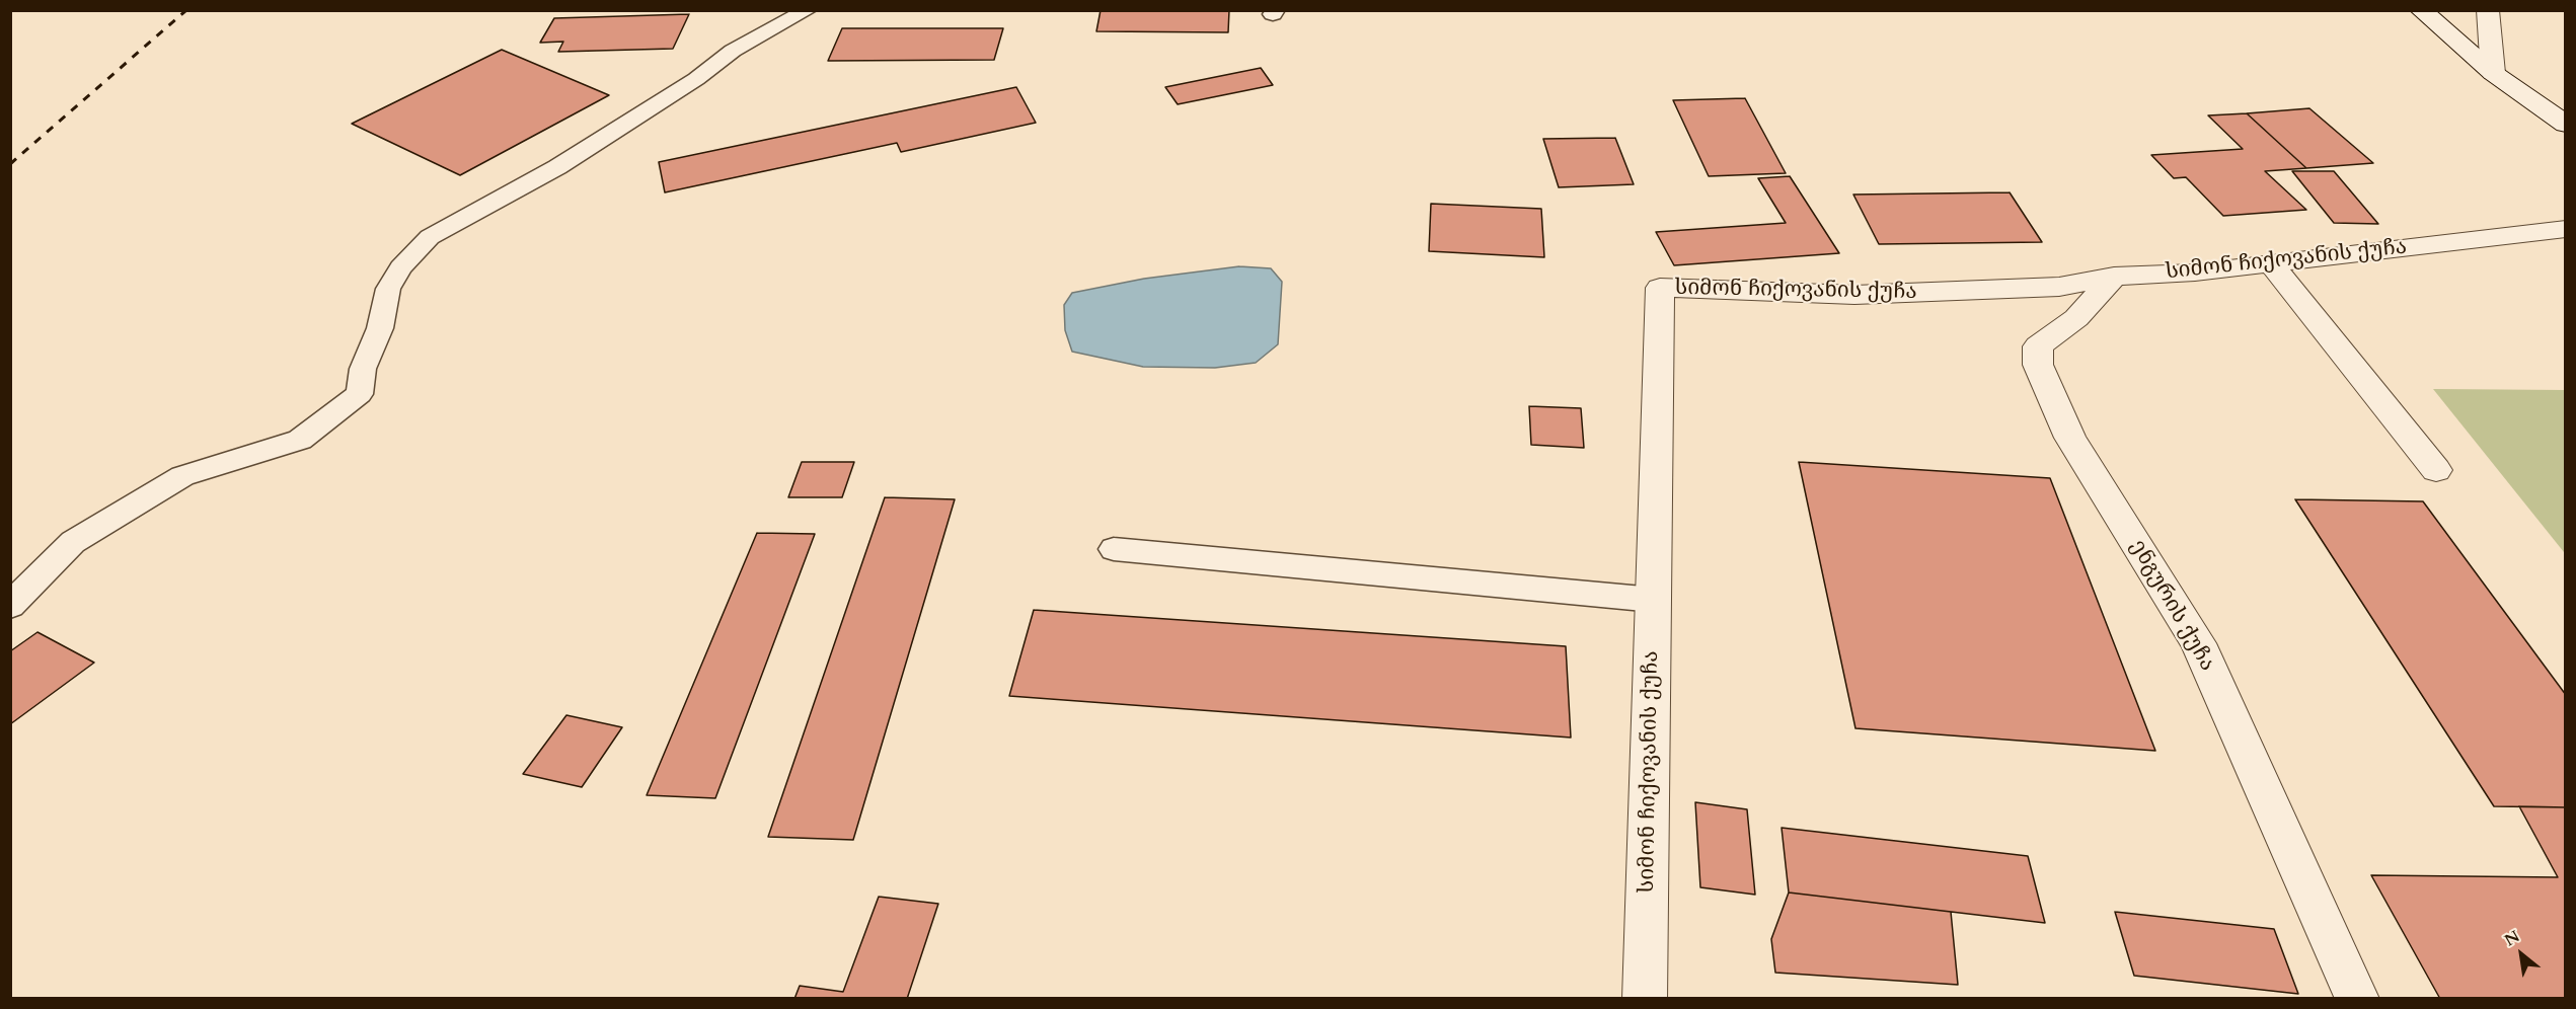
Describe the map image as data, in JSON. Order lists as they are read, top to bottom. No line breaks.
{"streets":{"street":["სიმონ ჩიქოვანის ქუჩა","ენგურის ქუჩა"]},"crossings":[["სიმონ ჩიქოვანის ქუჩა","ენგურის ქუჩა"]],"north":"top left"}
